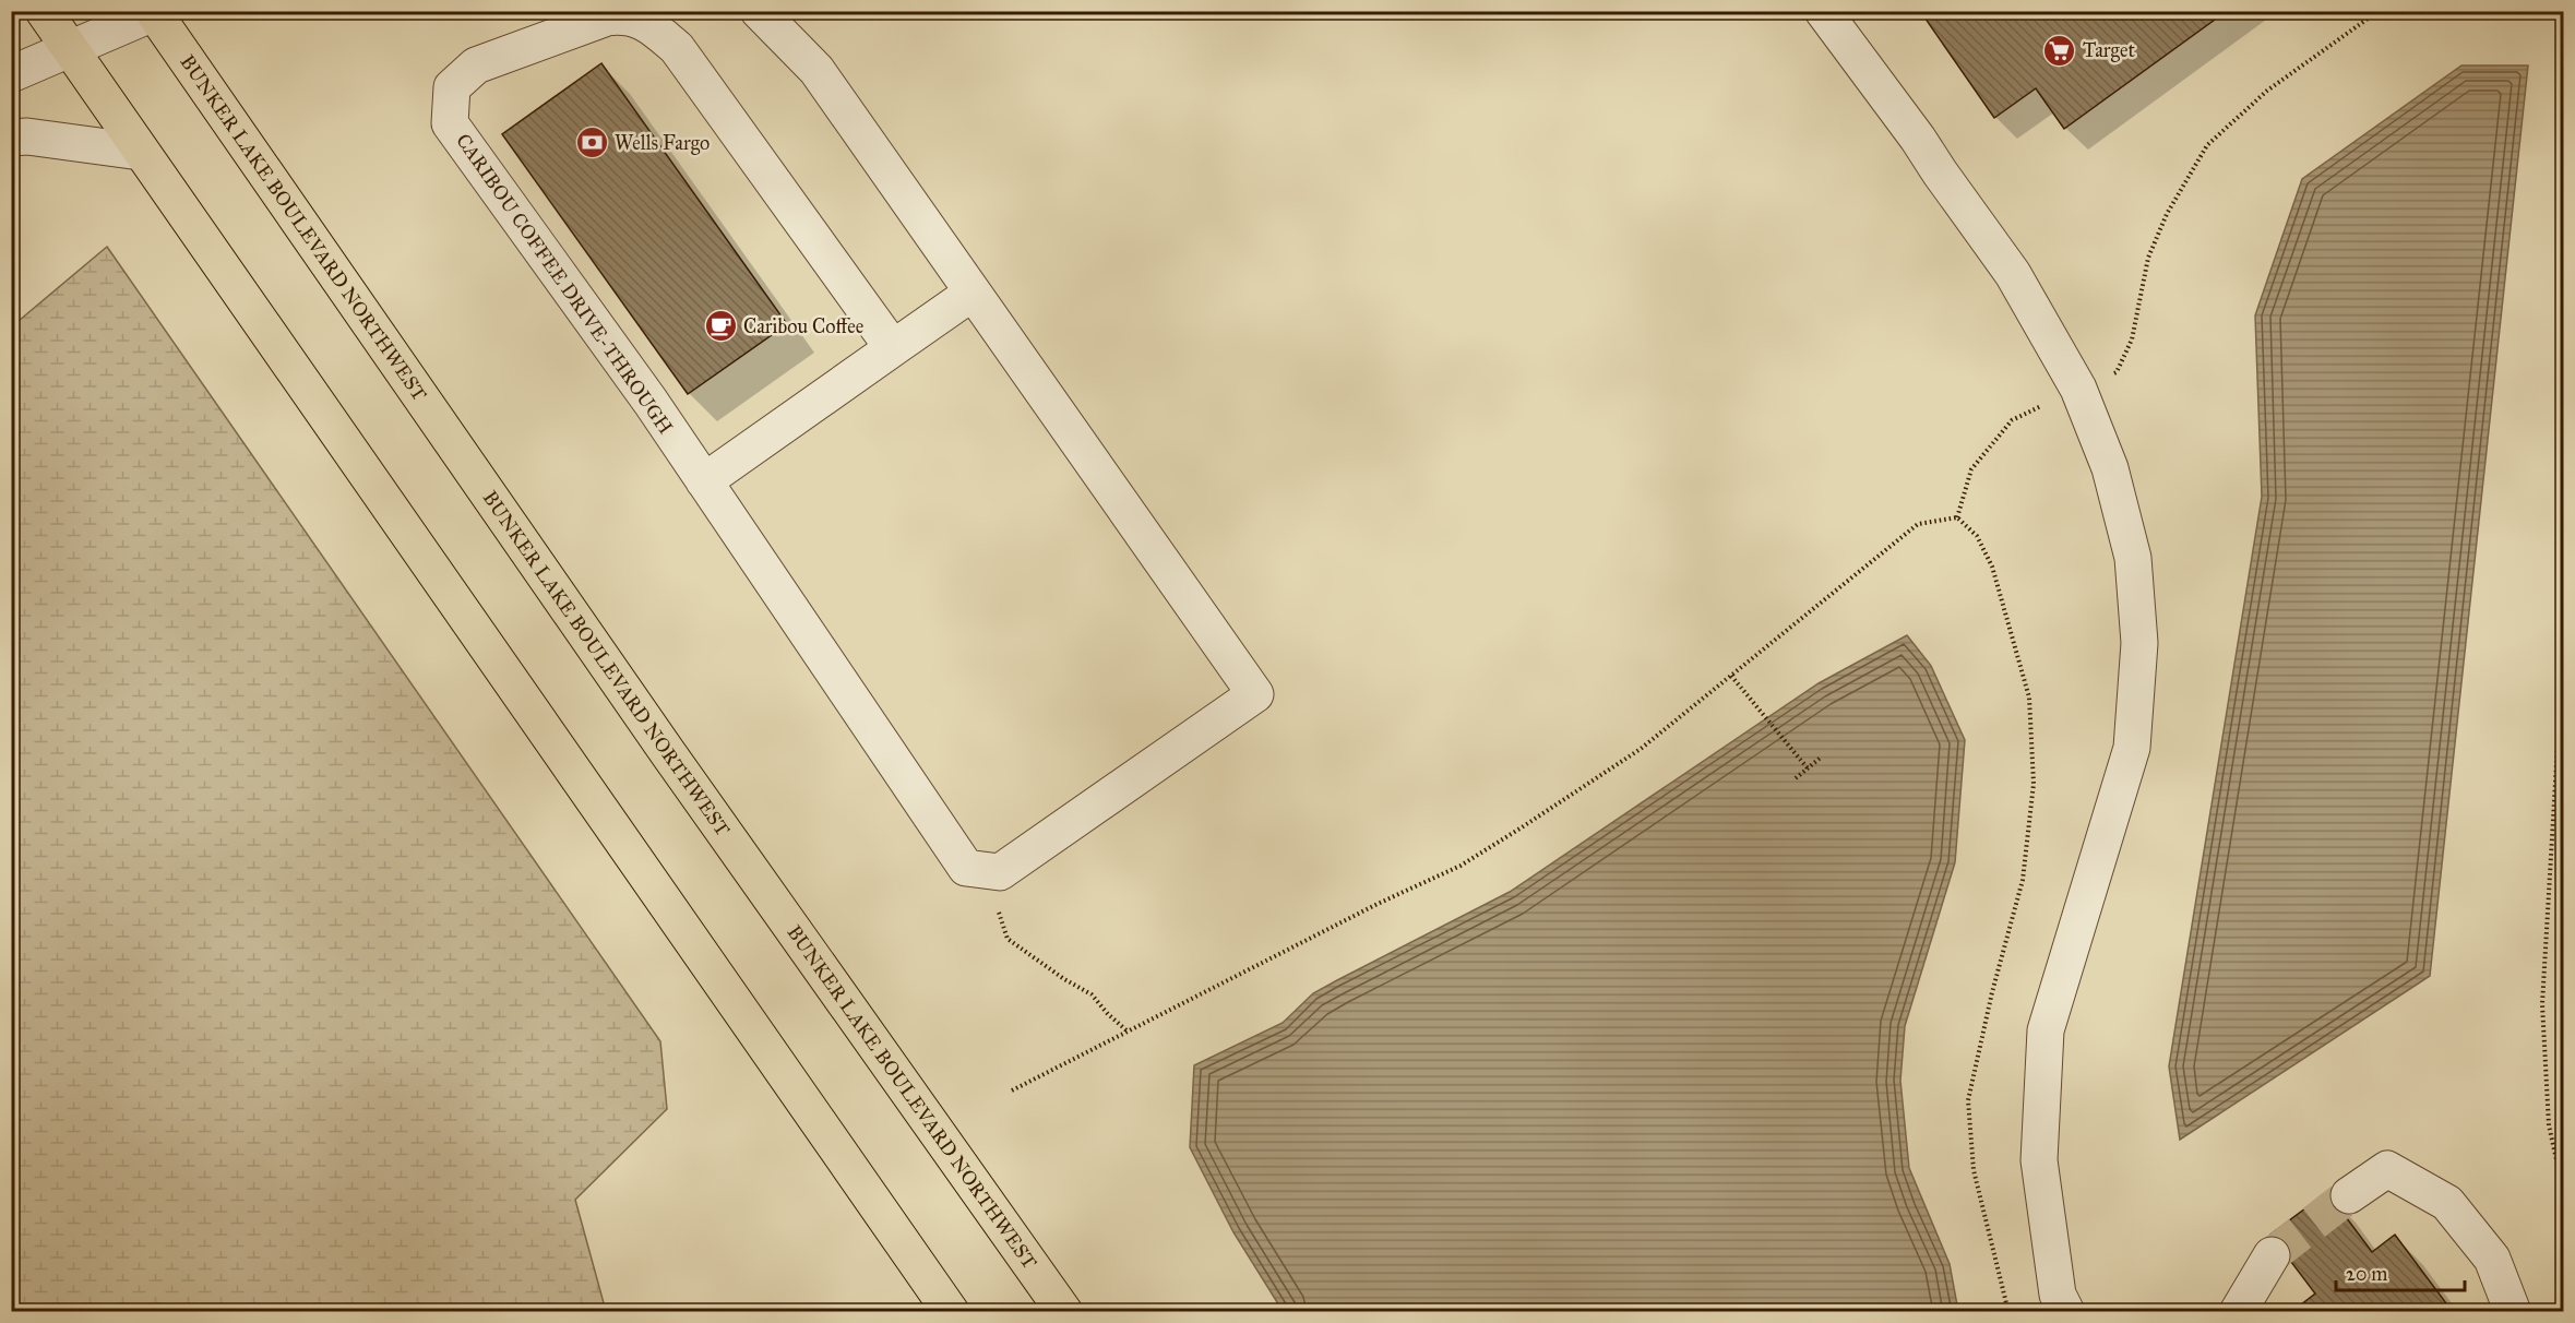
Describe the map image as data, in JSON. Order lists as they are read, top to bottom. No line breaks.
{"streets":{"main road":["BUNKER LAKE BOULEVARD NORTHWEST"],"street":["CARIBOU COFFEE DRIVE-THROUGH"]},"places":{"supermarket":["Target"],"bank":["Wells Fargo"],"cafe":["Caribou Coffee"]},"scale_bar":"20 m"}
